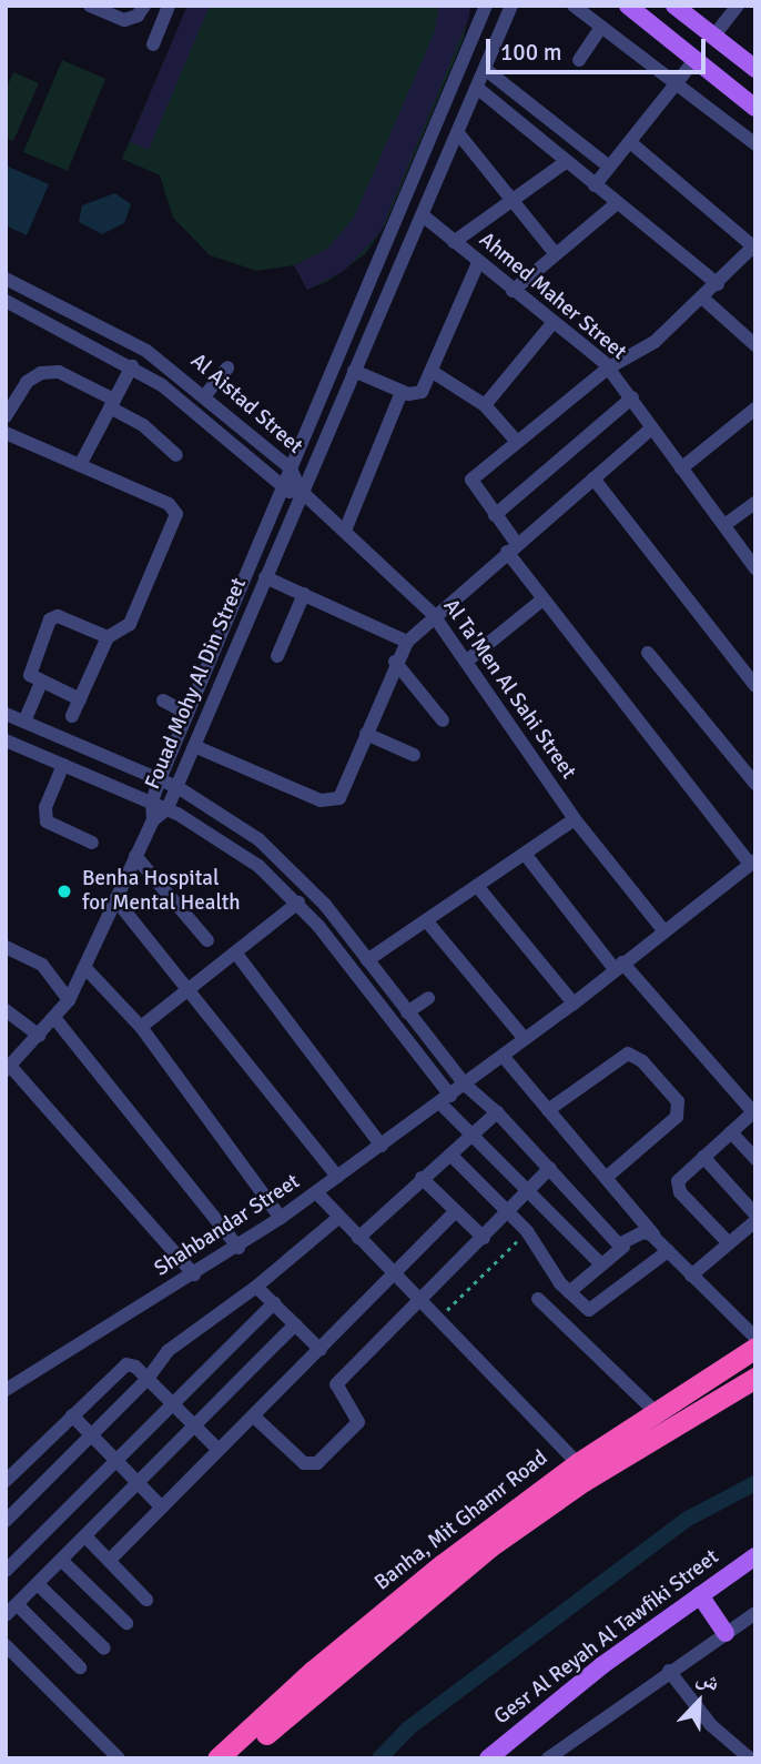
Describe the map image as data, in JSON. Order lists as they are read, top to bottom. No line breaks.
{"streets":{"highway":["Banha, Mit Ghamr Road"],"main road":["Gesr Al Reyah Al Tawfiki Street"],"street":["Ahmed Maher Street","Al Aistad Street","Fouad Mohy Al Din Street","Al Ta'Men Al Sahi Street","Shahbandar Street"]},"crossings":[["Ahmed Maher Street","Fouad Mohy Al Din Street"],["Al Aistad Street","Fouad Mohy Al Din Street"],["Al Aistad Street","Al Ta'Men Al Sahi Street"],["Fouad Mohy Al Din Street","Al Ta'Men Al Sahi Street"],["Al Ta'Men Al Sahi Street","Shahbandar Street"]],"places":["Benha Hospital for Mental Health"],"scale_bar":"100 m","north":"top right"}
